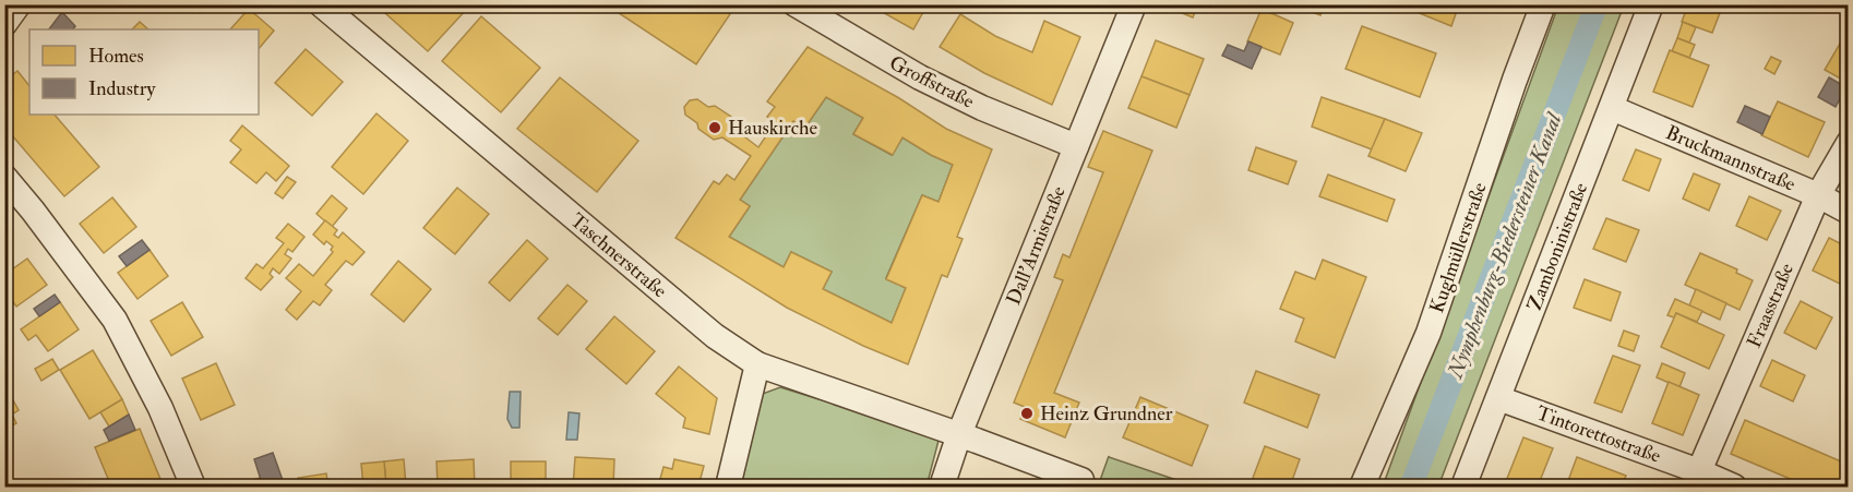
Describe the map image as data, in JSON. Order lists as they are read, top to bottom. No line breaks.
{"streets":{"street":["Groffstraße","Bruckmannstraße","Dall'Armistraße","Zamboninistraße","Kuglmüllerstraße","Taschnerstraße","Fraasstraße","Tintorettostraße"]},"crossings":[["Groffstraße","Dall'Armistraße"],["Bruckmannstraße","Zamboninistraße"],["Bruckmannstraße","Fraasstraße"],["Dall'Armistraße","Taschnerstraße"],["Zamboninistraße","Tintorettostraße"],["Fraasstraße","Tintorettostraße"]],"water":["Nymphenburg-Biedersteiner Kanal"],"places":["Hauskirche","Heinz Grundner"],"legend":["Homes","Industry"]}
